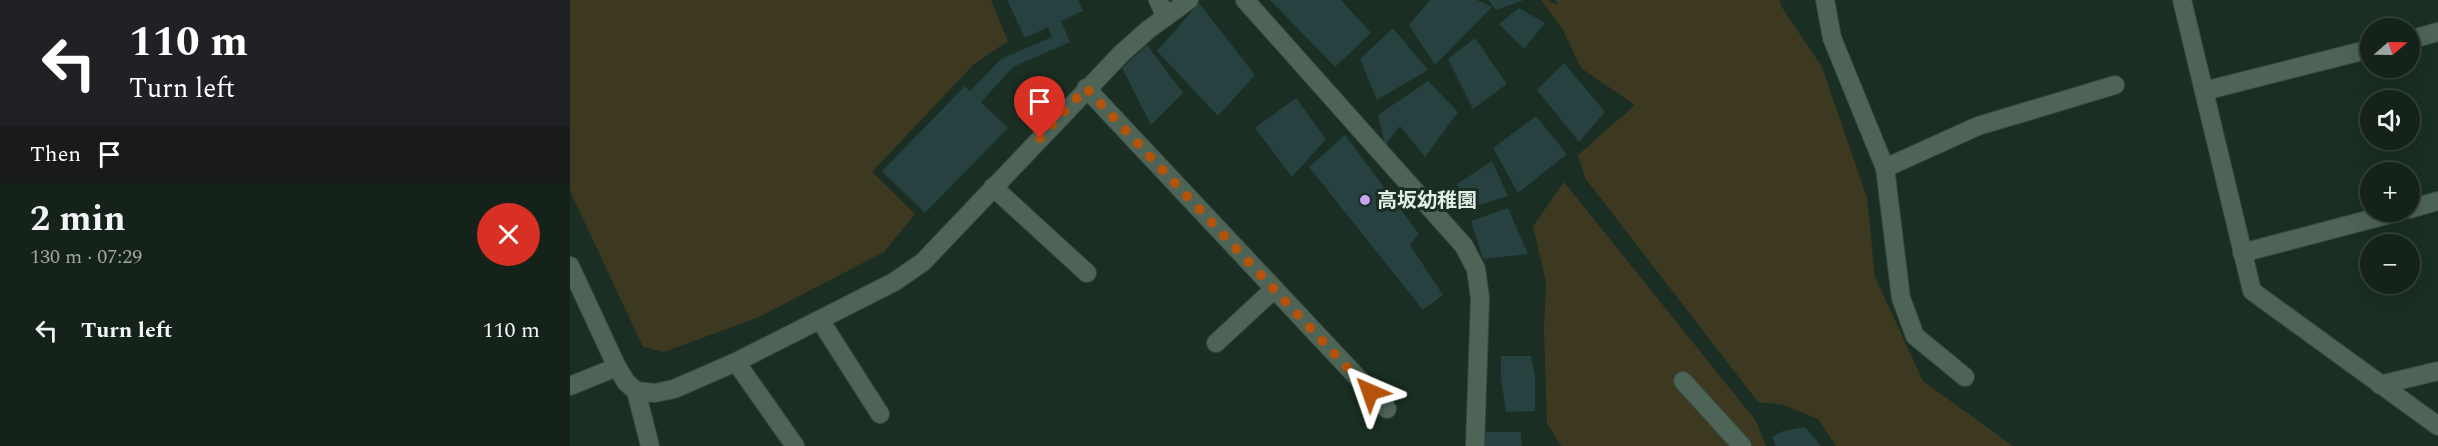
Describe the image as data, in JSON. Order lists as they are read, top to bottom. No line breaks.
{"places":["高坂幼稚園"],"north":"right","page":{"turn":["110 m","Turn left"],"map_buttons":["+","−"],"then":"Then","heading":["2 min","130 m · 07:29"],"list":[{"name":"Turn left","value":"110 m"}]}}
